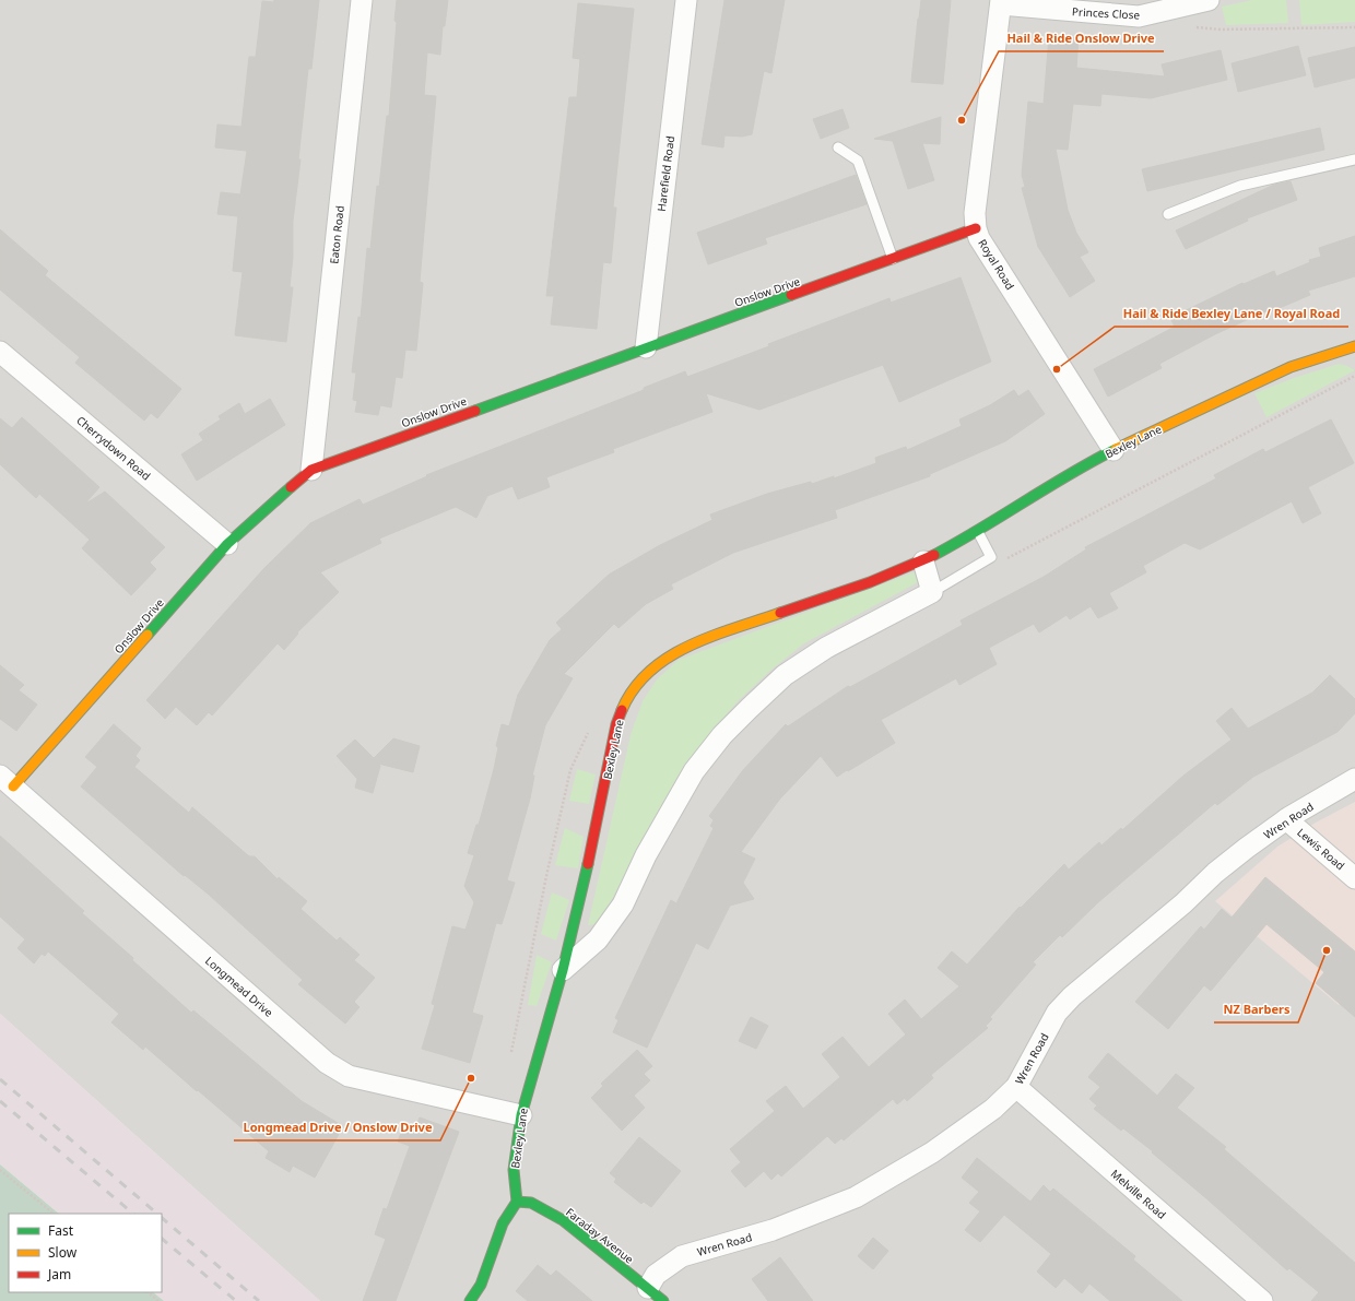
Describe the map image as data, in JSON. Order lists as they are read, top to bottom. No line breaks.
{"streets":{"street":["Princes Close","Harefield Road","Eaton Road","Royal Road","Onslow Drive","Bexley Lane","Cherrydown Road","Wren Road","Lewis Road","Longmead Drive","Melville Road","Faraday Avenue"]},"crossings":[["Princes Close","Royal Road"],["Harefield Road","Onslow Drive"],["Eaton Road","Onslow Drive"],["Royal Road","Onslow Drive"],["Royal Road","Bexley Lane"],["Onslow Drive","Cherrydown Road"],["Onslow Drive","Longmead Drive"],["Bexley Lane","Longmead Drive"],["Bexley Lane","Faraday Avenue"],["Wren Road","Lewis Road"],["Wren Road","Melville Road"],["Wren Road","Faraday Avenue"]],"places":["Hail & Ride Onslow Drive","Hail & Ride Bexley Lane / Royal Road","NZ Barbers","Longmead Drive / Onslow Drive"],"legend":["Fast","Slow","Jam"]}
